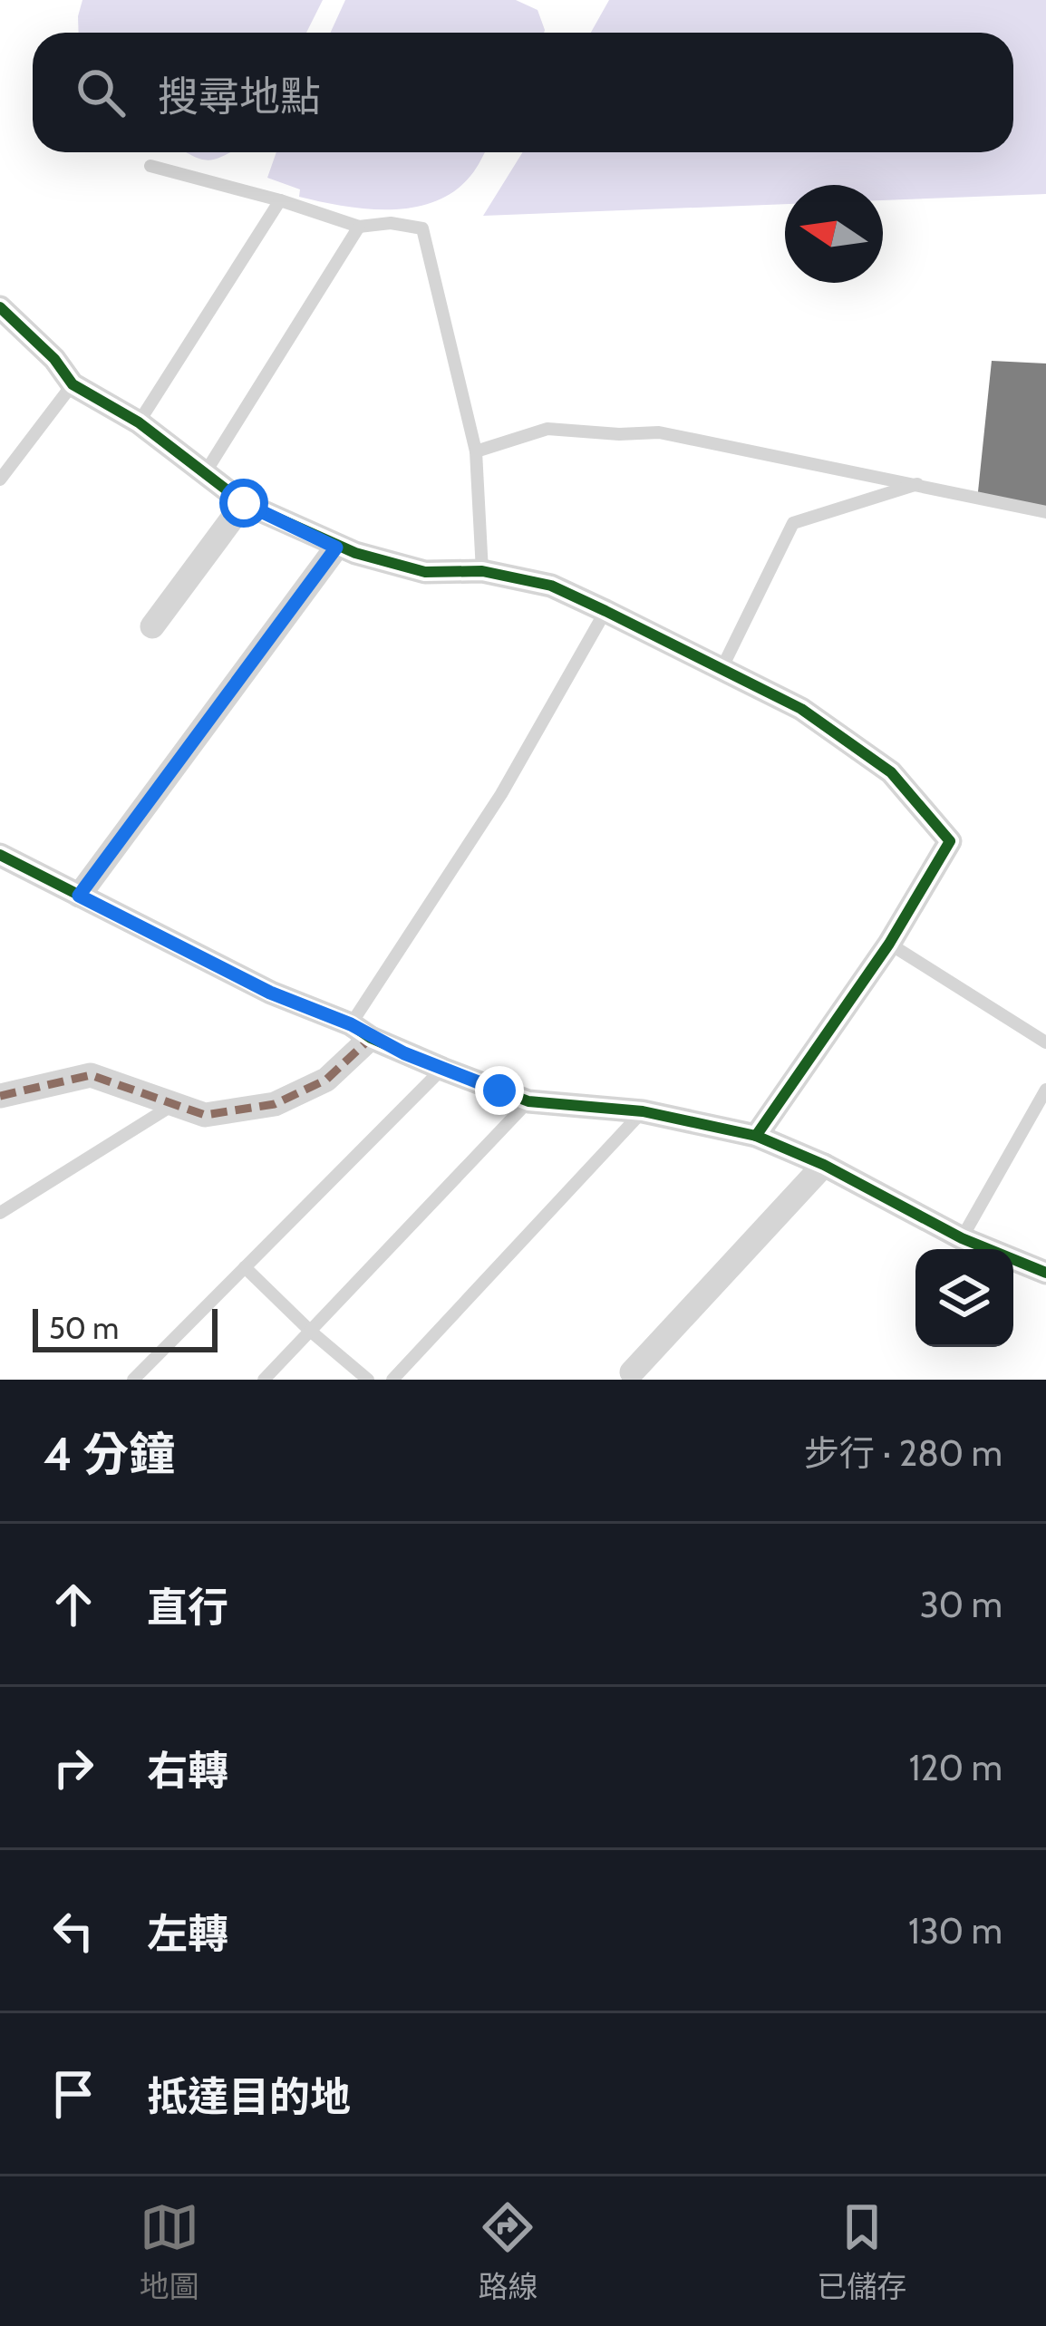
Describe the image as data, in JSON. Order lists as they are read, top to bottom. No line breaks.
{"scale_bar":"50 m","north":"left","page":{"search":"搜尋地點","scale":"50 m","heading":["4 分鐘","步行 · 280 m"],"list":[["直行","30 m"],["右轉","120 m"],["左轉","130 m"],"抵達目的地"],"nav":["地圖","路線","已儲存"]}}
